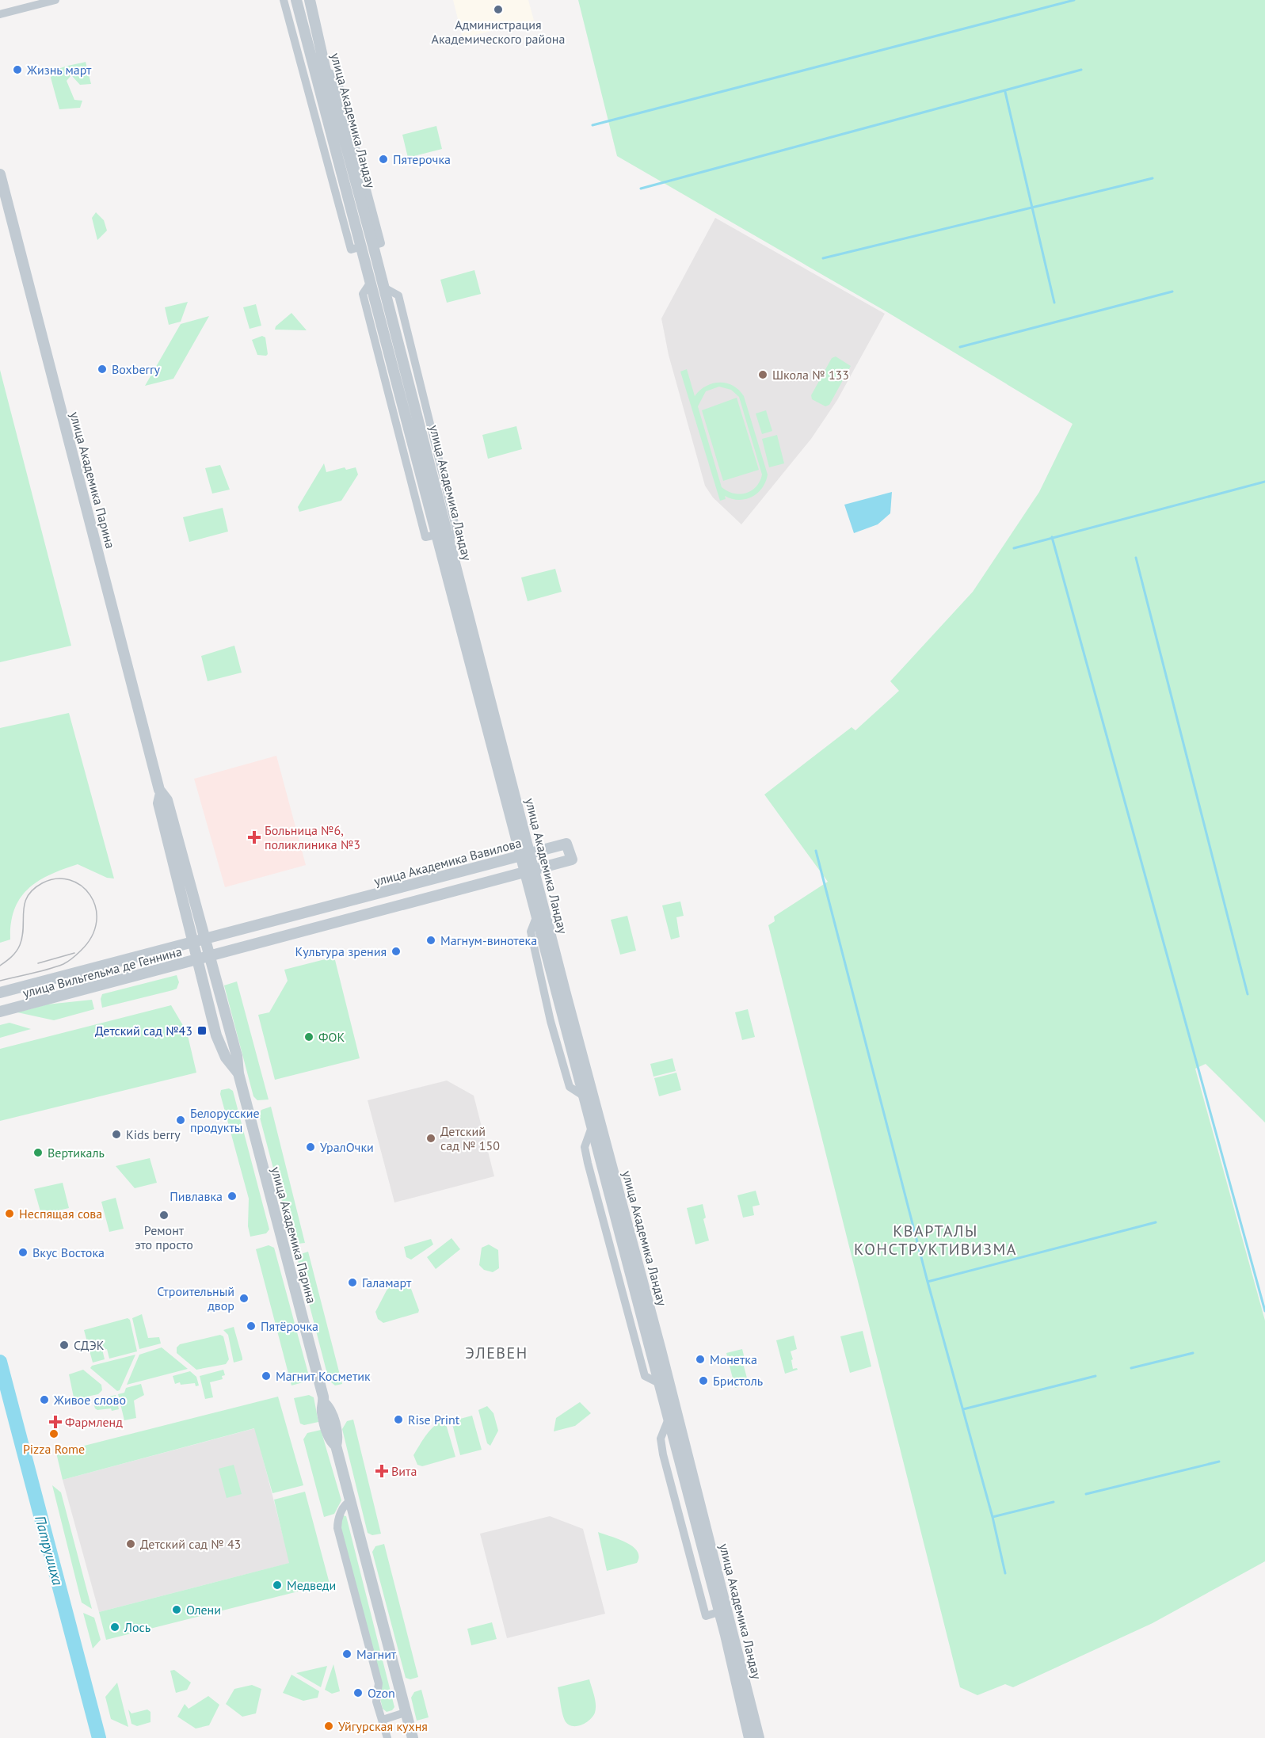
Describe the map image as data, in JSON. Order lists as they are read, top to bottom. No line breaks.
{"streets":{"street":["улица Академика Ландау","улица Академика Парина","улица Академика Вавилова","улица Вильгельма де Геннина"]},"crossings":[["улица Академика Ландау","улица Академика Вавилова"],["улица Академика Парина","улица Академика Вавилова"],["улица Академика Парина","улица Вильгельма де Геннина"],["улица Академика Вавилова","улица Вильгельма де Геннина"]],"districts":["КВАРТАЛЫ КОНСТРУКТИВИЗМА","ЭЛЕВЕН"],"water":["Патрушиха"],"places":{"other":["Администрация Академического района","Жизнь март","Пятерочка","Boxberry","Школа № 133","Магнум-винотека","Культура зрения","ФОК","Белорусские продукты","Kids berry","Детский сад № 150","УралОчки","Вертикаль","Пивлавка","Неспящая сова","Ремонт это просто","Вкус Востока","Галамарт","Строительный двор","Пятёрочка","СДЭК","Монетка","Магнит Косметик","Бристоль","Живое слово","Rise Print","Pizza Rome","Детский сад № 43","Медведи","Олени","Лось","Магнит","Ozon","Уйгурская кухня"],"health":["Больница №6, поликлиника №3","Фармленд","Вита"],"transit":["Детский сад №43"]}}
